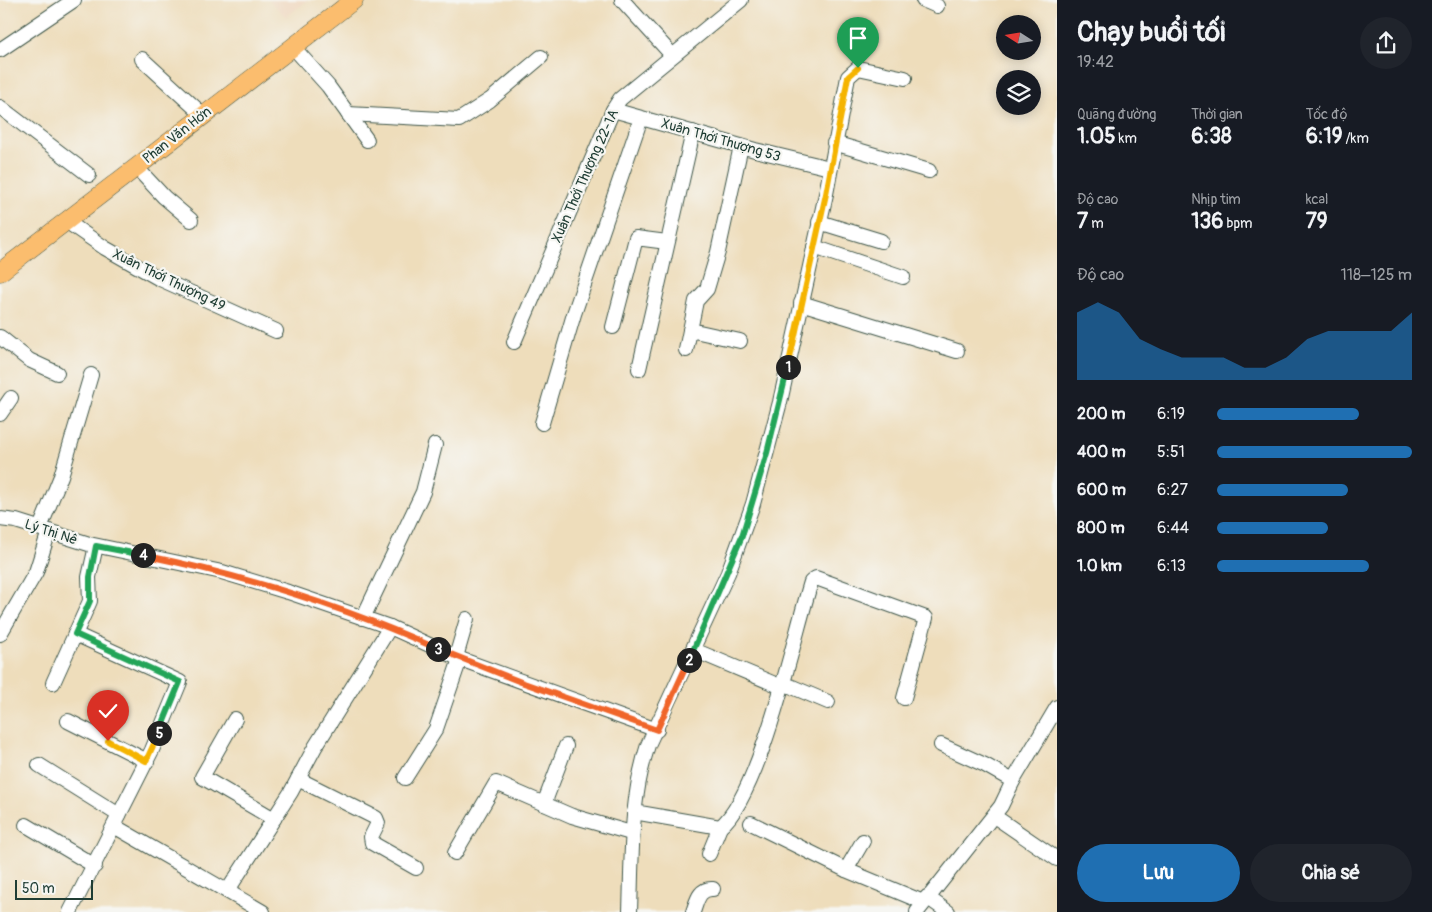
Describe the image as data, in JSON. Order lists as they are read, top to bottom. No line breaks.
{"streets":{"main road":["Phan Văn Hớn"],"street":["Xuân Thới Thượng 53","Xuân Thới Thượng 22-1A","Xuân Thới Thượng 49","Lý Thị Nê"]},"crossings":[["Phan Văn Hớn","Xuân Thới Thượng 49"],["Xuân Thới Thượng 53","Xuân Thới Thượng 22-1A"]],"scale_bar":"50 m","north":"left","page":{"heading":["Chạy buổi tối","19:42"],"stats":[["Quãng đường","1.05 km"],["Thời gian","6:38"],["Tốc độ","6:19 /km"],["Độ cao","7 m"],["Nhịp tim","136 bpm"],["kcal","79"]],"chart":["Độ cao","118–125 m"],"pins":["1","4","3","2","5"],"list":[{"name":"200 m","note":"6:19"},{"name":"400 m","note":"5:51"},{"name":"600 m","note":"6:27"},{"name":"800 m","note":"6:44"},{"name":"1.0 km","note":"6:13"}],"buttons":["Lưu","Chia sẻ"],"scale":"50 m"}}
